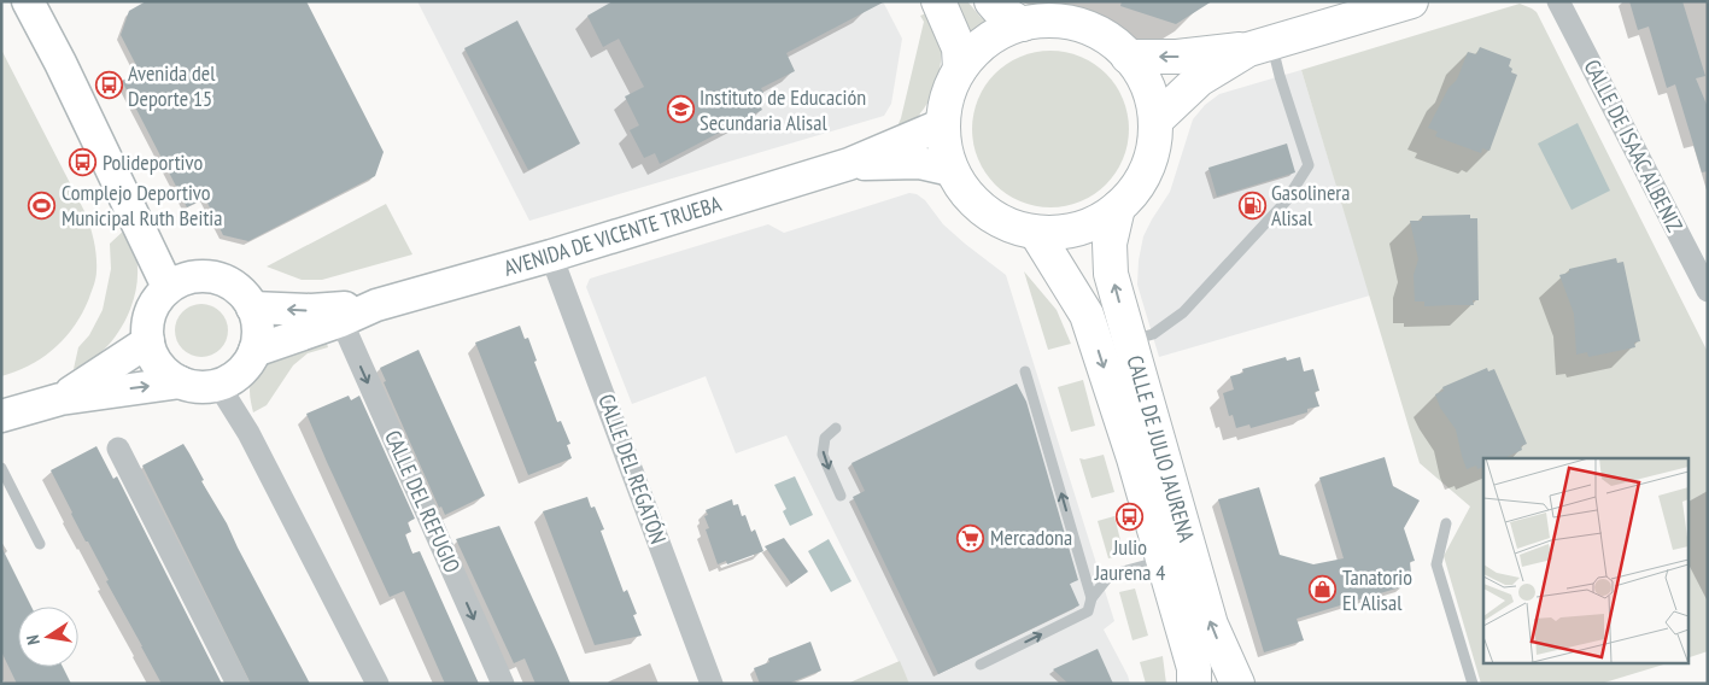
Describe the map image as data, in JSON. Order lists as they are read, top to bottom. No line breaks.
{"streets":{"main road":["AVENIDA DE VICENTE TRUEBA","CALLE DE JULIO JAURENA"],"street":["CALLE DE ISAAC ALBENIZ","CALLE DEL REGATÓN","CALLE DEL REFUGIO"]},"crossings":[["AVENIDA DE VICENTE TRUEBA","CALLE DE JULIO JAURENA"],["AVENIDA DE VICENTE TRUEBA","CALLE DEL REGATÓN"],["AVENIDA DE VICENTE TRUEBA","CALLE DEL REFUGIO"]],"places":{"bus stop":["Avenida del Deporte 15","Polideportivo","Julio Jaurena 4"],"school or university":["Instituto de Educación Secundaria Alisal"],"sports":["Complejo Deportivo Municipal Ruth Beitia"],"fuel station":["Gasolinera Alisal"],"supermarket":["Mercadona"],"shop":["Tanatorio El Alisal"]},"north":"left"}
